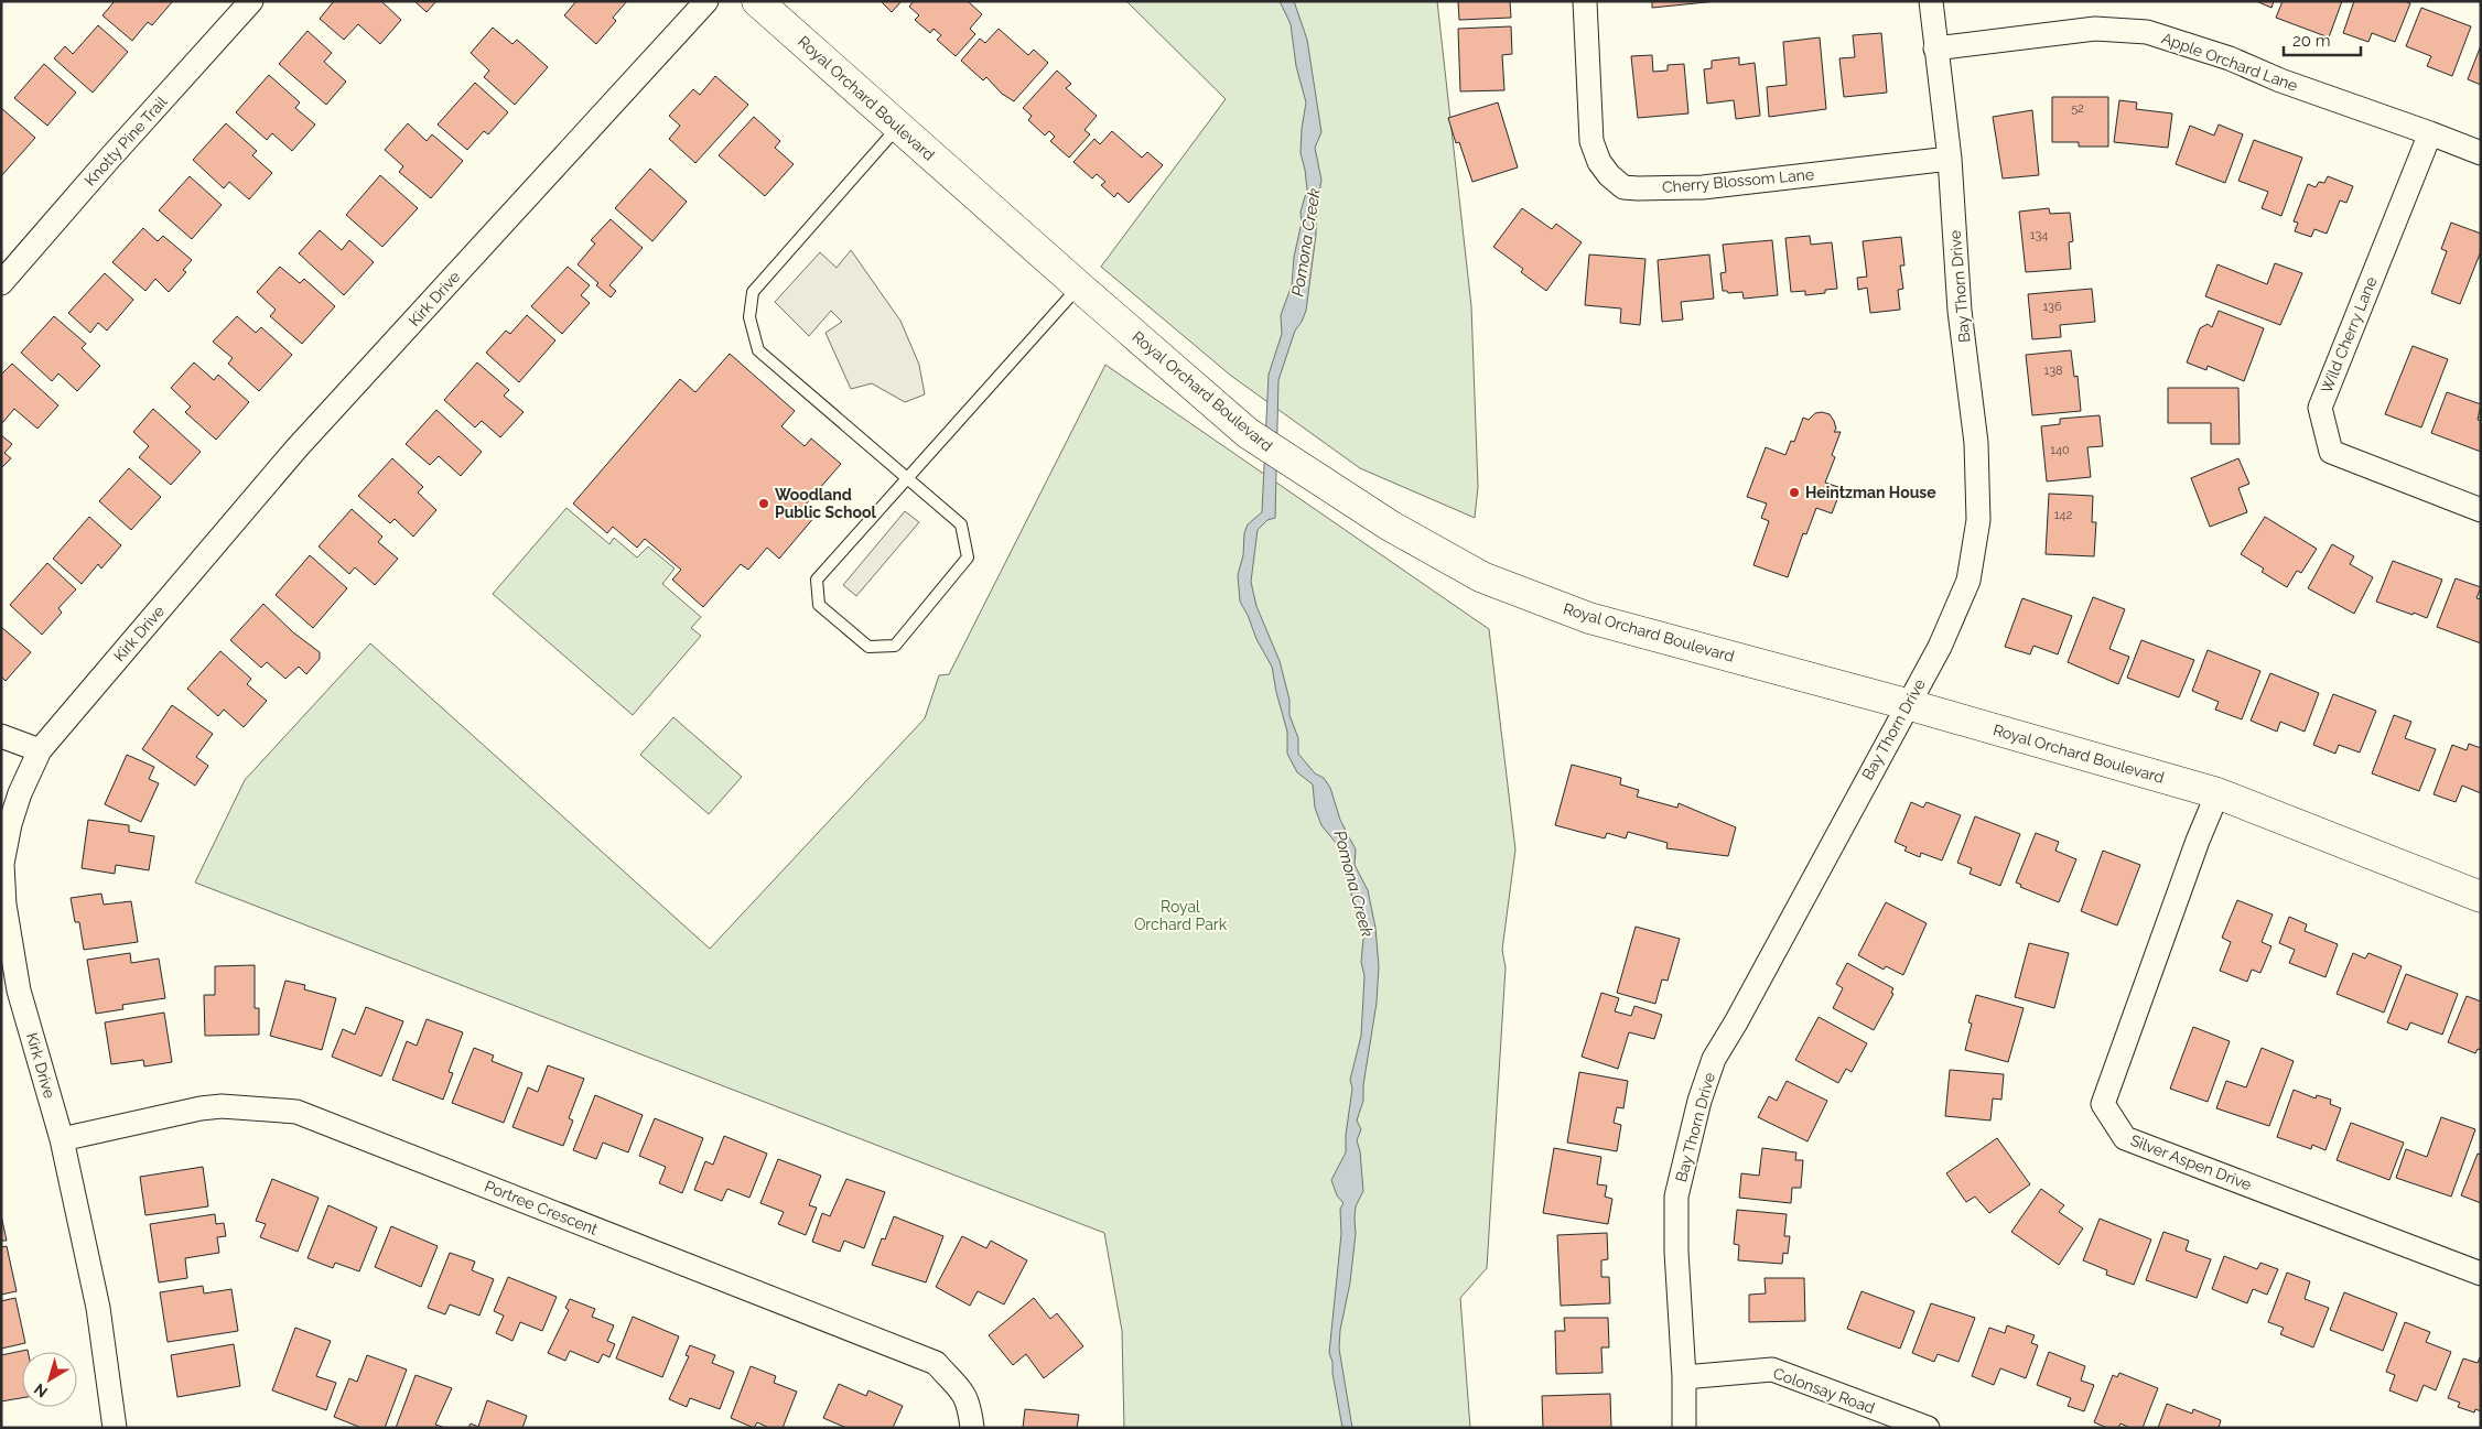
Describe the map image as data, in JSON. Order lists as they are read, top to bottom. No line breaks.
{"streets":{"street":["Apple Orchard Lane","Royal Orchard Boulevard","Knotty Pine Trail","Cherry Blossom Lane","Bay Thorn Drive","Kirk Drive","Wild Cherry Lane","Silver Aspen Drive","Portree Crescent","Colonsay Road"]},"crossings":[["Apple Orchard Lane","Bay Thorn Drive"],["Apple Orchard Lane","Wild Cherry Lane"],["Royal Orchard Boulevard","Bay Thorn Drive"],["Royal Orchard Boulevard","Silver Aspen Drive"],["Cherry Blossom Lane","Bay Thorn Drive"],["Bay Thorn Drive","Colonsay Road"],["Kirk Drive","Portree Crescent"]],"water":["Pomona Creek"],"parks":["Royal Orchard Park"],"places":["Heintzman House","Woodland Public School"],"house_numbers":["52","134","136","138","140","142"],"scale_bar":"20 m","north":"bottom left"}
